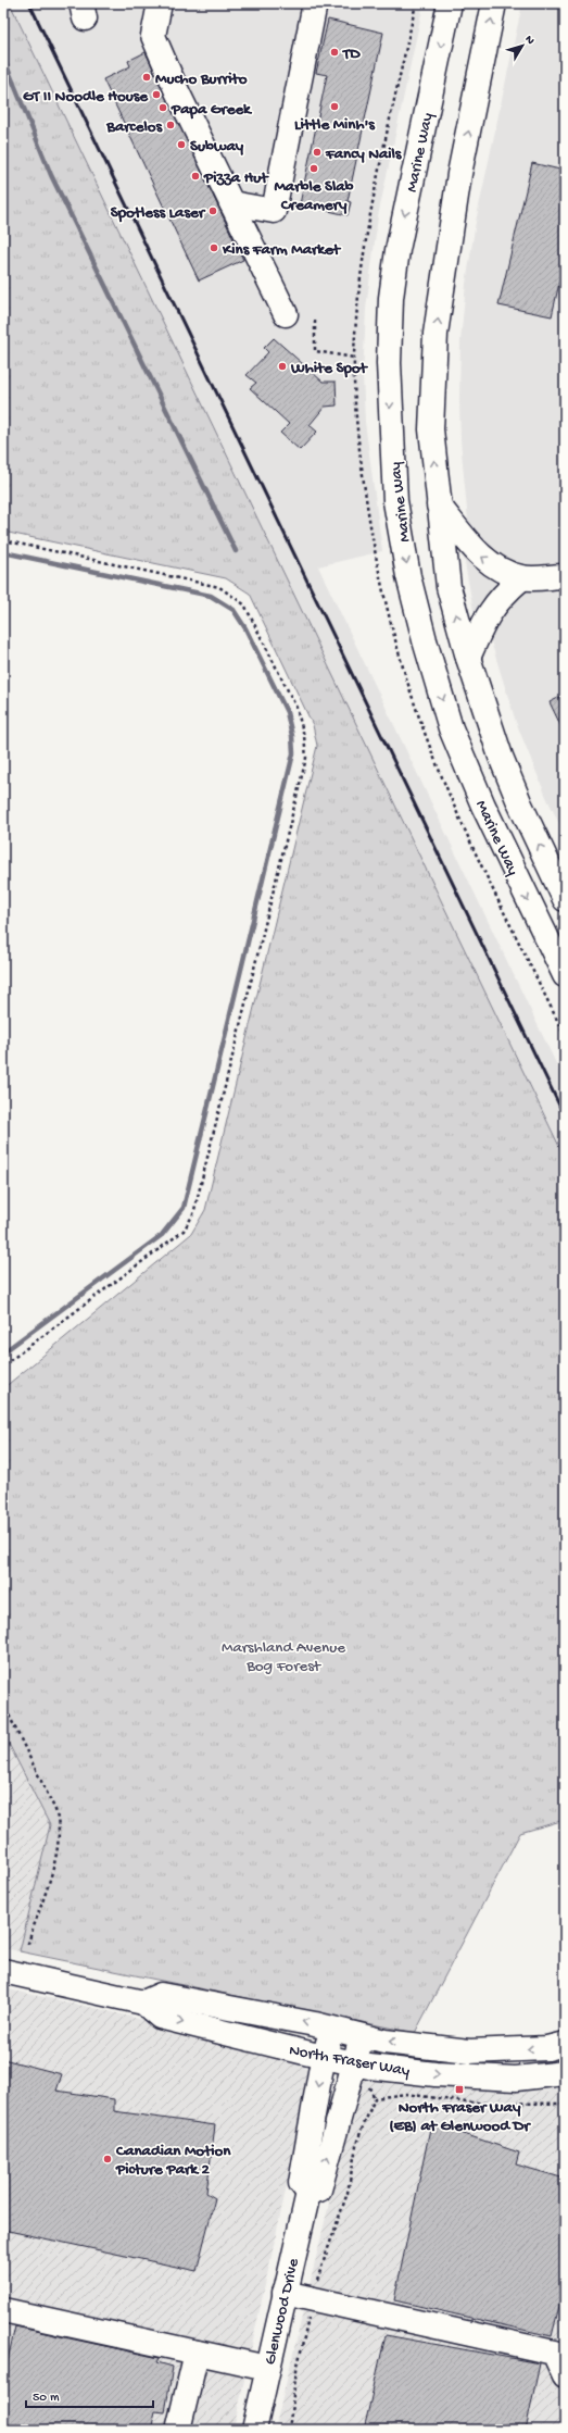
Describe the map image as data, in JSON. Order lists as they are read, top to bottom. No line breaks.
{"streets":{"main road":["Marine Way","North Fraser Way","Glenwood Drive"]},"parks":["Marshland Avenue Bog Forest"],"places":{"other":["TD","Mucho Burrito","GT II Noodle House","Little Minh's","Papa Greek","Barcelos","Subway","Fancy Nails","Marble Slab Creamery","Pizza Hut","Spotless Laser","Kins Farm Market","White Spot","Canadian Motion Picture Park 2"],"transit":["North Fraser Way (EB) at Glenwood Dr"]},"scale_bar":"50 m","north":"top right"}
